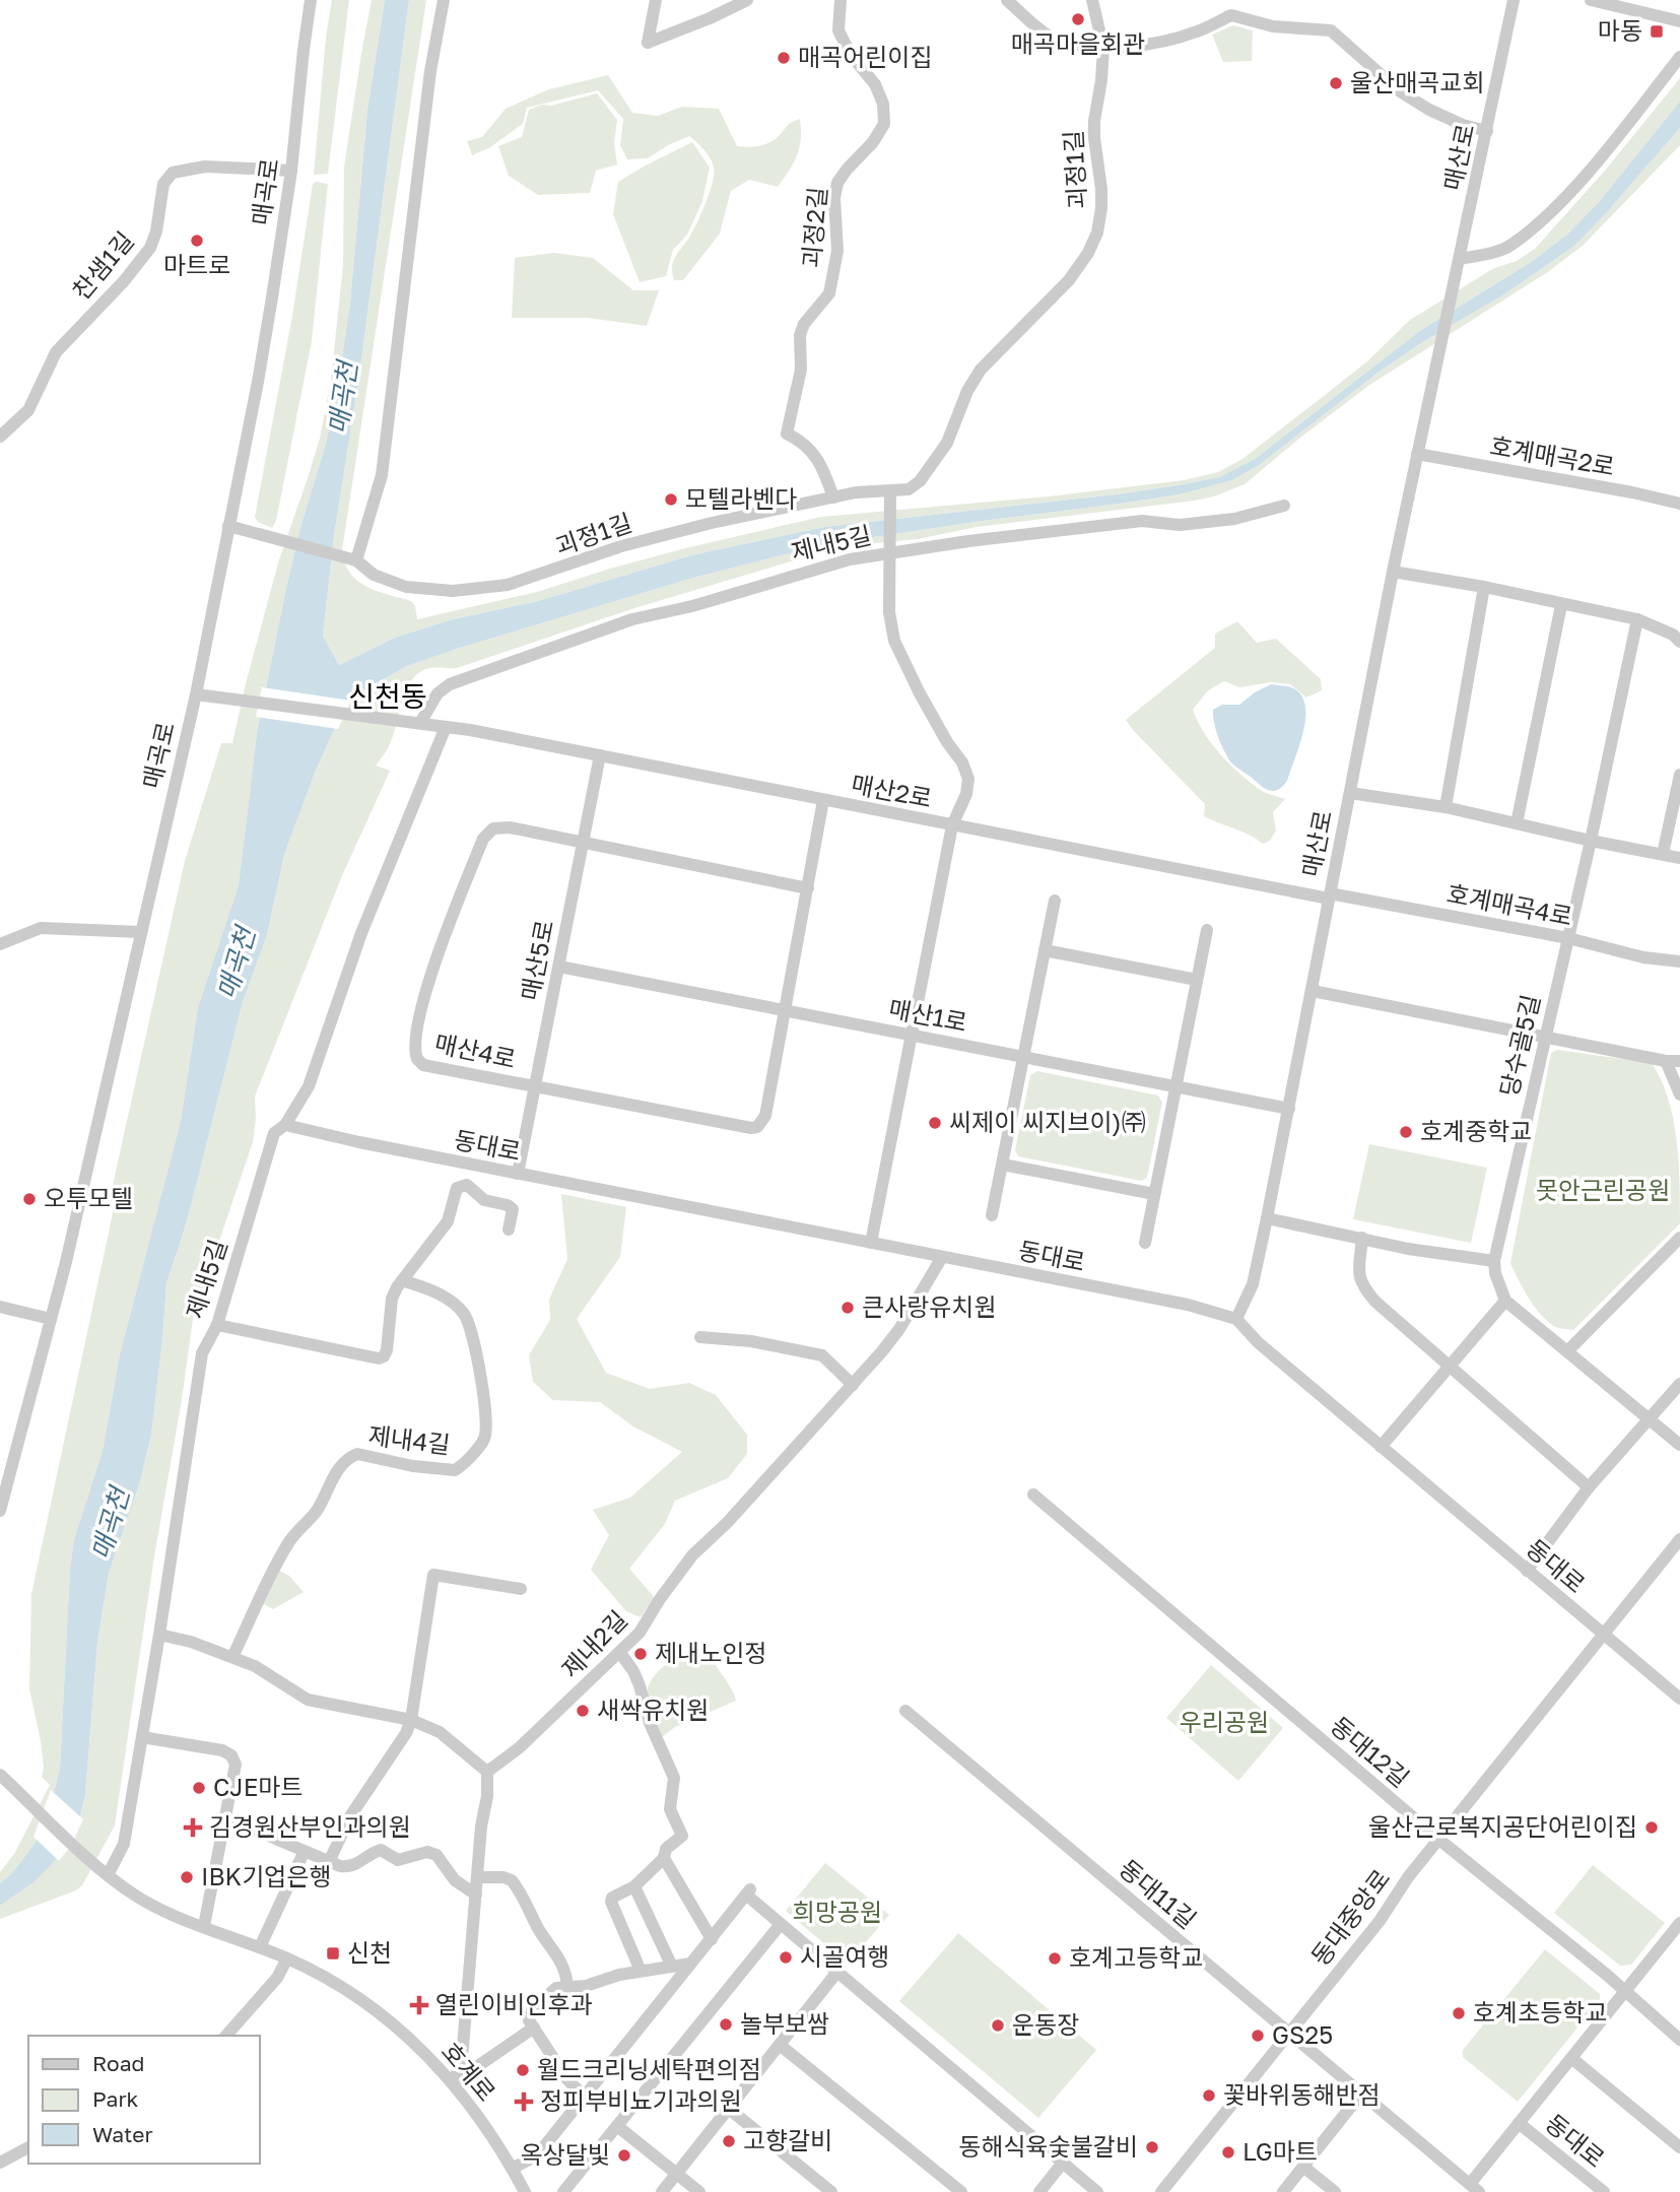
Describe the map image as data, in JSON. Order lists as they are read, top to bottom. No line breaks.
{"streets":{"street":["매산로","괴정1길","매곡로","괴정2길","찬샘1길","호계매곡2로","제내5길","매산2로","호계매곡4로","매산5로","매산1로","당수골5길","매산4로","동대로","제내4길","제내2길","동대12길","동대11길","동대중앙로","호계로"]},"crossings":[["매산로","호계매곡2로"],["매산로","매산2로"],["매산로","호계매곡4로"],["매산로","매산1로"],["매산로","동대로"],["괴정1길","매곡로"],["괴정1길","괴정2길"],["매곡로","찬샘1길"],["매곡로","매산2로"],["제내5길","매산2로"],["제내5길","동대로"],["제내5길","호계로"],["매산2로","호계매곡4로"],["매산2로","매산5로"],["매산2로","매산4로"],["호계매곡4로","당수골5길"],["매산5로","매산1로"],["매산5로","매산4로"],["매산5로","동대로"],["매산1로","매산4로"],["동대로","제내2길"],["동대로","동대중앙로"],["동대12길","동대중앙로"],["동대11길","동대중앙로"]],"districts":["신천동"],"water":["매곡천"],"parks":["못안근린공원","우리공원","희망공원"],"places":{"other":["매곡마을회관","매곡어린이집","울산매곡교회","마트로","모텔라벤다","씨제이 씨지브이)㈜","호계중학교","오투모텔","큰사랑유치원","제내노인정","새싹유치원","CJE마트","울산근로복지공단어린이집","IBK기업은행","시골여행","호계고등학교","호계초등학교","놀부보쌈","운동장","GS25","월드크리닝세탁편의점","꽃바위동해반점","고향갈비","동해식육숯불갈비","LG마트","옥상달빛"],"transit":["마동","신천"],"health":["김경원산부인과의원","열린이비인후과","정피부비뇨기과의원"]},"legend":["Road","Park","Water"]}
